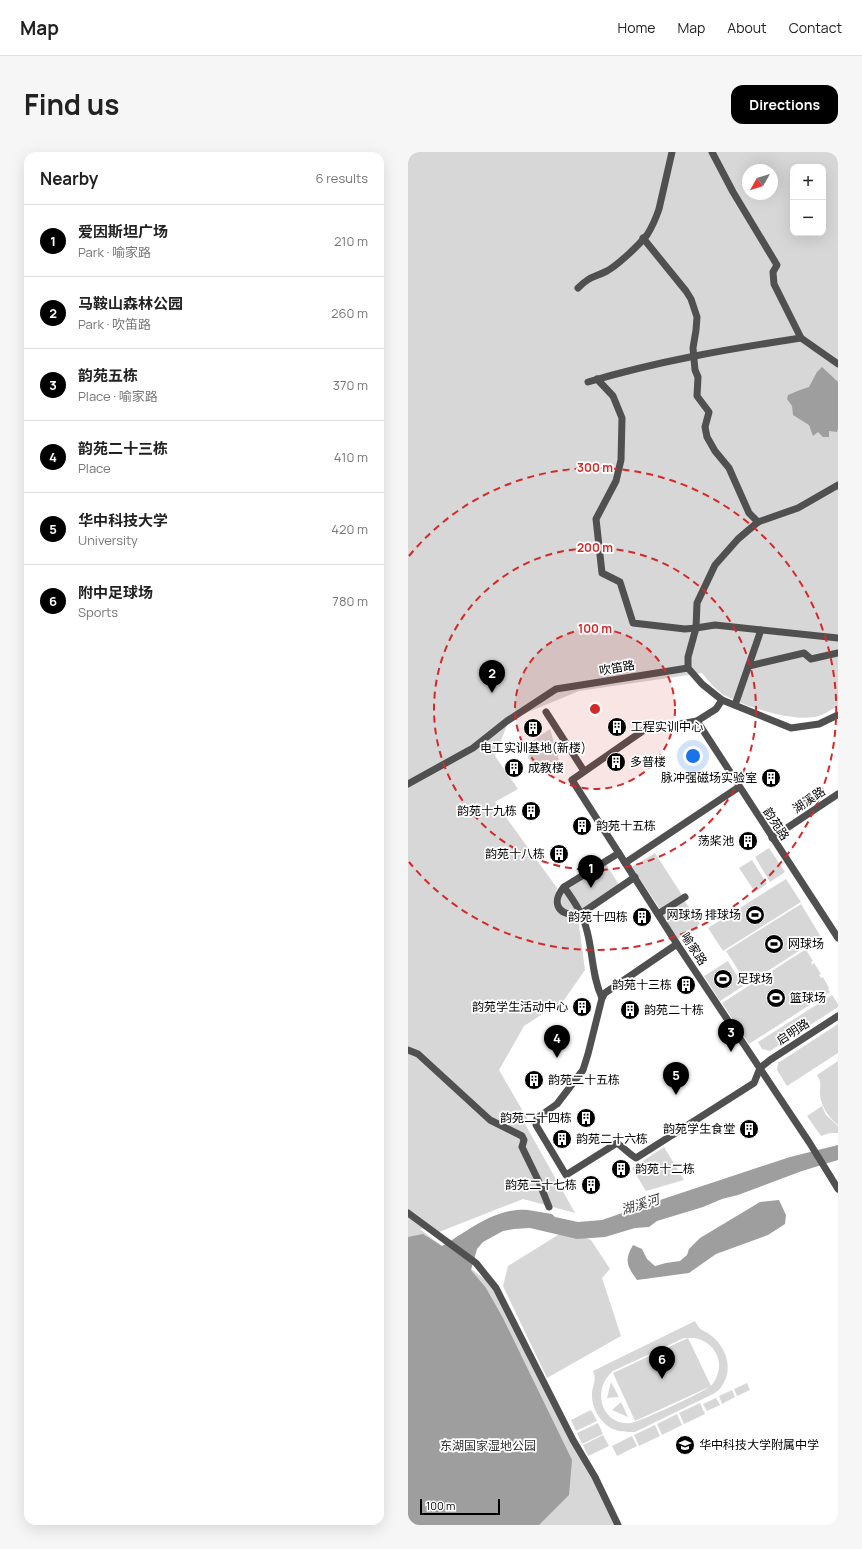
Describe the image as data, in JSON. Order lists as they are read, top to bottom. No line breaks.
{"streets":{"street":["吹笛路","湖溪路","韵苑路","喻家路","启明路"]},"crossings":[["湖溪路","韵苑路"],["喻家路","启明路"]],"water":["湖溪河"],"parks":["东湖国家湿地公园"],"places":{"building":["工程实训中心","电工实训基地(新楼)","多普楼","成教楼","脉冲强磁场实验室","韵苑十九栋","韵苑十五栋","荡桨池","韵苑十八栋","韵苑十四栋","韵苑十三栋","韵苑学生活动中心","韵苑二十栋","韵苑二十五栋","韵苑二十四栋","韵苑学生食堂","韵苑二十六栋","韵苑十二栋","韵苑二十七栋"],"sports":["网球场 排球场","网球场","足球场","篮球场"],"school or university":["华中科技大学附属中学"]},"scale_bar":"100 m","north":"bottom left","page":{"header":"Map","nav":["Home","Map","About","Contact"],"title":"Find us","buttons":"Directions","heading":["Nearby","6 results"],"map_buttons":["+","−"],"list":[{"mark":"1","name":"爱因斯坦广场","note":"Park · 喻家路","value":"210 m"},{"mark":"2","name":"马鞍山森林公园","note":"Park · 吹笛路","value":"260 m"},{"mark":"3","name":"韵苑五栋","note":"Place · 喻家路","value":"370 m"},{"mark":"4","name":"韵苑二十三栋","note":"Place","value":"410 m"},{"mark":"5","name":"华中科技大学","note":"University","value":"420 m"},{"mark":"6","name":"附中足球场","note":"Sports","value":"780 m"}],"pins":["2","1","3","4","5","6"],"scale":"100 m"},"rings":["300 m","200 m","100 m"]}
